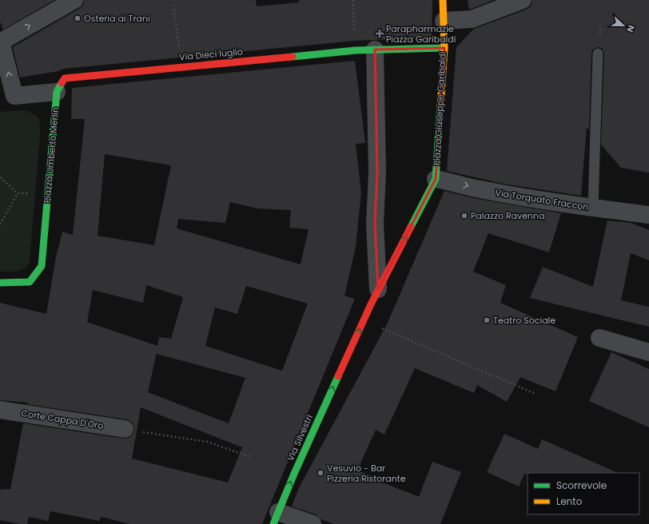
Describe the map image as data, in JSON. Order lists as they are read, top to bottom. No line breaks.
{"streets":{"street":["Via Dieci luglio","Piazza Giuseppe Garibaldi","Piazza Umberto Merlin","Via Torquato Fraccon","Corte Cappa D'Oro","Via Silvestri"]},"crossings":[["Via Dieci luglio","Piazza Giuseppe Garibaldi"],["Via Dieci luglio","Piazza Umberto Merlin"],["Piazza Giuseppe Garibaldi","Via Torquato Fraccon"],["Piazza Giuseppe Garibaldi","Via Silvestri"]],"one_way":["Via Torquato Fraccon","Via Silvestri"],"places":{"other":["Osteria ai Trani","Palazzo Ravenna","Teatro Sociale","Vesuvio - Bar Pizzeria Ristorante"],"health":["Parapharmazie Piazza Garibaldi"]},"legend":["Scorrevole","Lento"],"north":"right"}
